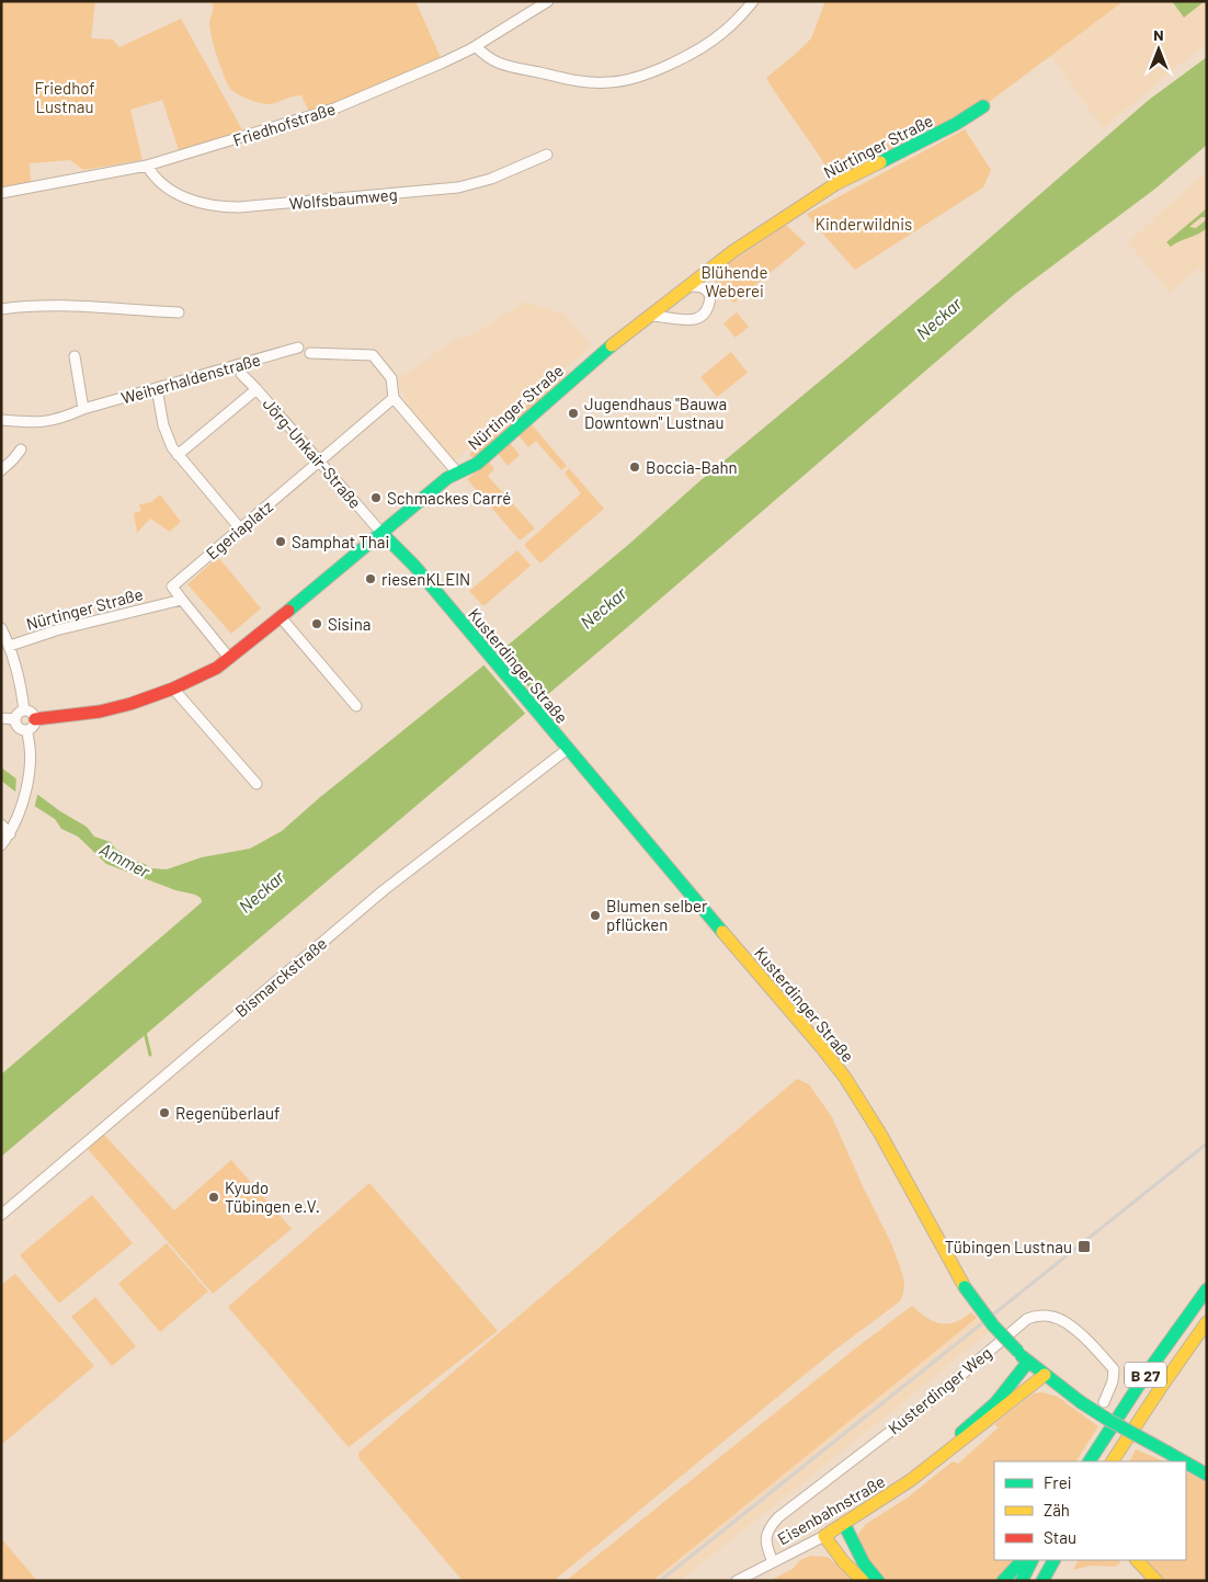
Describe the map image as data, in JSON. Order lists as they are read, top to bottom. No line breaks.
{"streets":{"main road":["Nürtinger Straße","Kusterdinger Straße","B 27","Eisenbahnstraße"],"street":["Friedhofstraße","Wolfsbaumweg","Weiherhaldenstraße","Jörg-Unkair-Straße","Egeriaplatz","Bismarckstraße","Kusterdinger Weg"]},"crossings":[["Friedhofstraße","Wolfsbaumweg"],["Nürtinger Straße","Jörg-Unkair-Straße"],["Nürtinger Straße","Egeriaplatz"],["Nürtinger Straße","Kusterdinger Straße"],["Jörg-Unkair-Straße","Egeriaplatz"],["Jörg-Unkair-Straße","Kusterdinger Straße"],["Kusterdinger Straße","Bismarckstraße"],["Kusterdinger Straße","Eisenbahnstraße"],["Kusterdinger Weg","Eisenbahnstraße"]],"water":["Neckar","Ammer"],"parks":["Friedhof Lustnau","Kinderwildnis","Blühende Weberei"],"places":{"other":["Jugendhaus \"Bauwa Downtown\" Lustnau","Boccia-Bahn","Schmackes Carré","Samphat Thai","riesenKLEIN","Sisina","Blumen selber pflücken","Regenüberlauf","Kyudo Tübingen e.V."],"transit":["Tübingen Lustnau"]},"legend":["Frei","Zäh","Stau"],"north":"top"}
